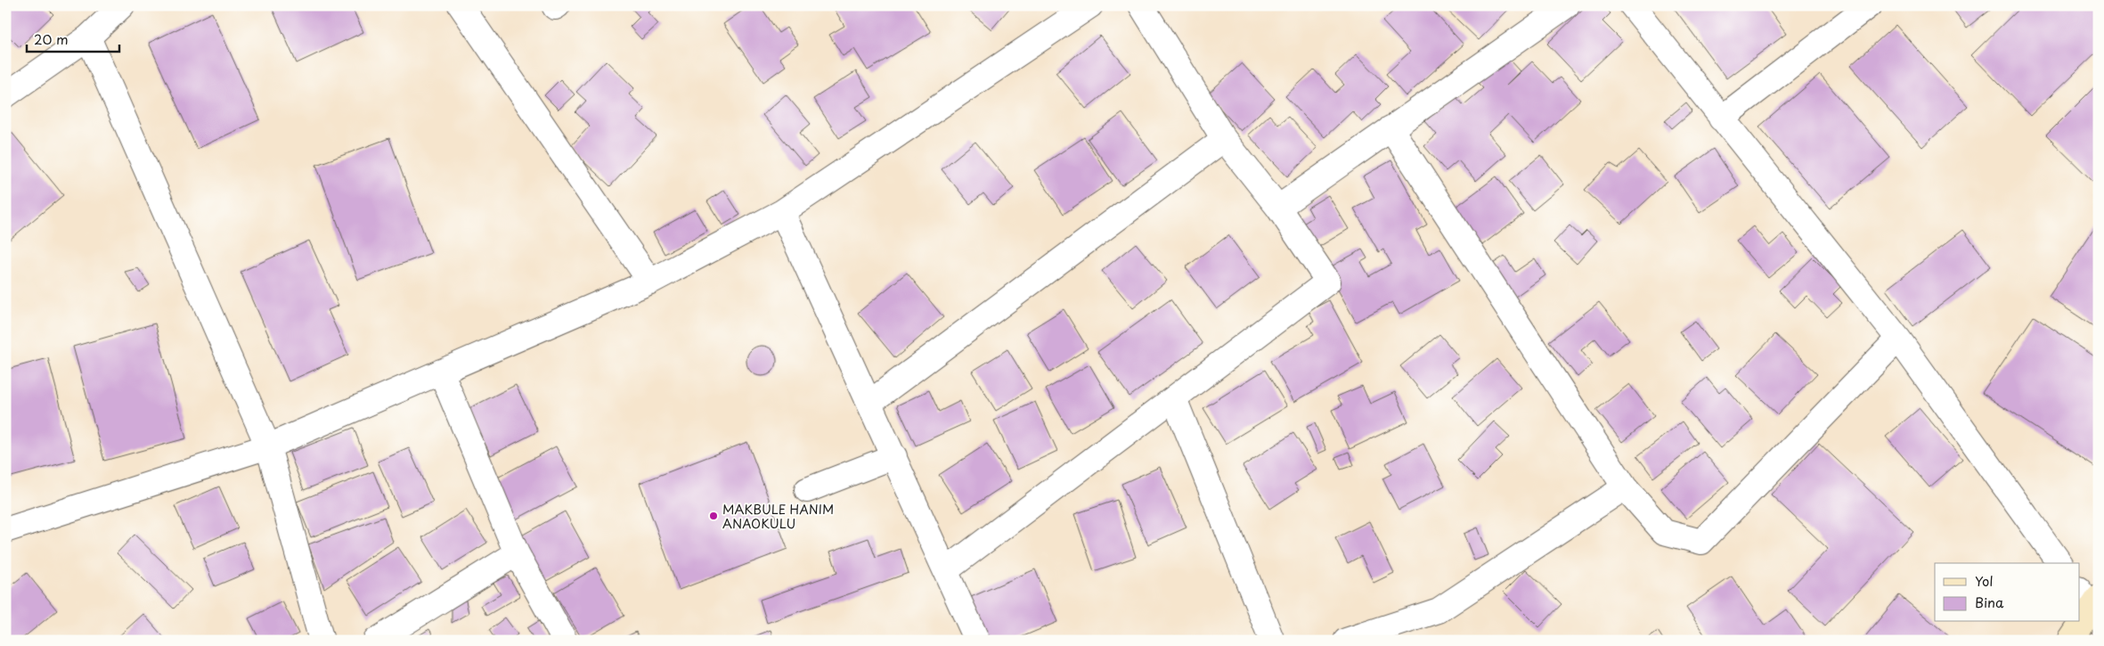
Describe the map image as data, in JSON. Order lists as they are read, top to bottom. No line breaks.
{"places":["MAKBULE HANIM ANAOKULU"],"legend":["Yol","Bina"],"scale_bar":"20 m"}
